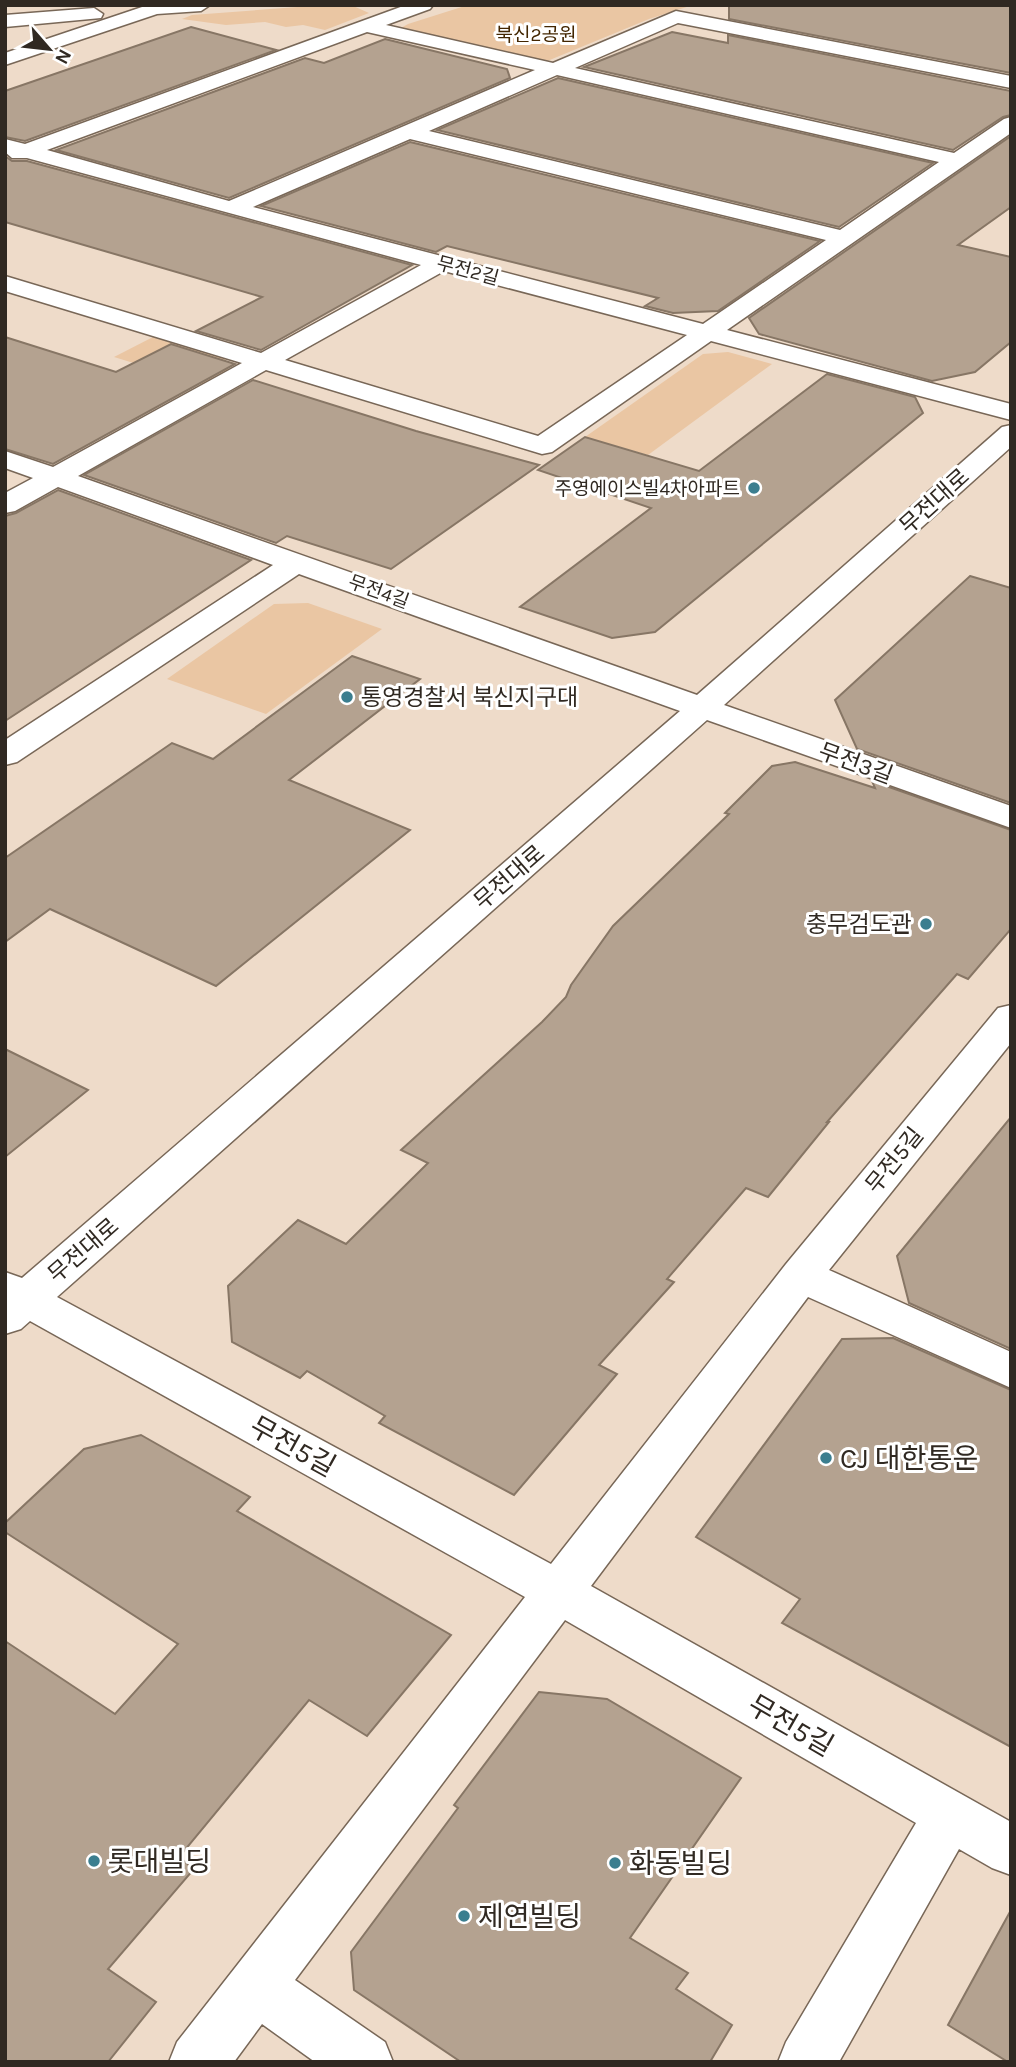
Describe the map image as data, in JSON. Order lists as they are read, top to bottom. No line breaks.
{"streets":{"street":["무전2길","무전대로","무전4길","무전3길","무전5길"]},"crossings":[["무전대로","무전4길"],["무전대로","무전3길"],["무전대로","무전5길"],["무전4길","무전3길"]],"parks":["북신2공원"],"places":["주영에이스빌4차아파트","통영경찰서 북신지구대","충무검도관","CJ 대한통운","롯대빌딩","화동빌딩","제연빌딩"],"north":"bottom right"}
